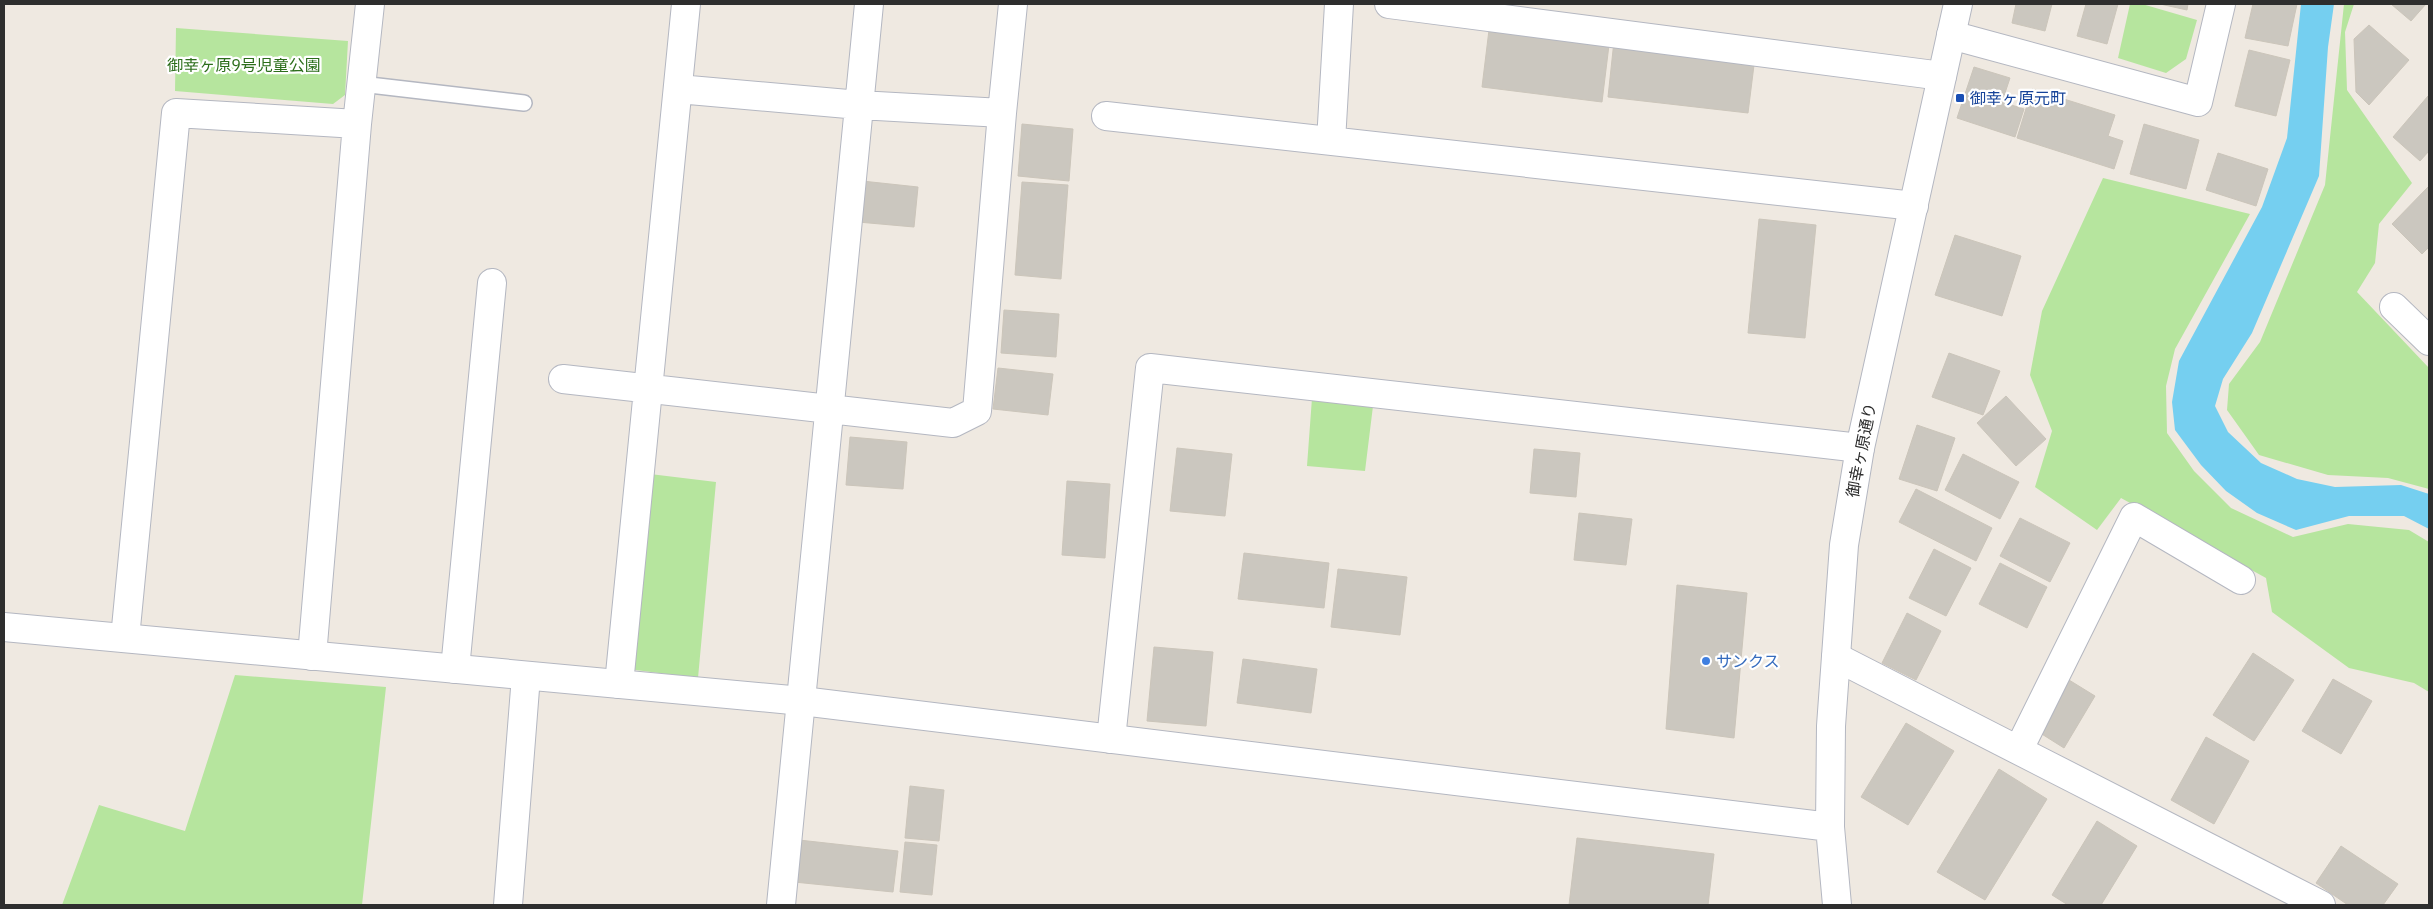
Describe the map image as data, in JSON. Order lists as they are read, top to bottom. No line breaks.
{"streets":{"street":["御幸ヶ原通り"]},"parks":["御幸ヶ原9号児童公園"],"places":{"transit":["御幸ヶ原元町"],"other":["サンクス"]}}
